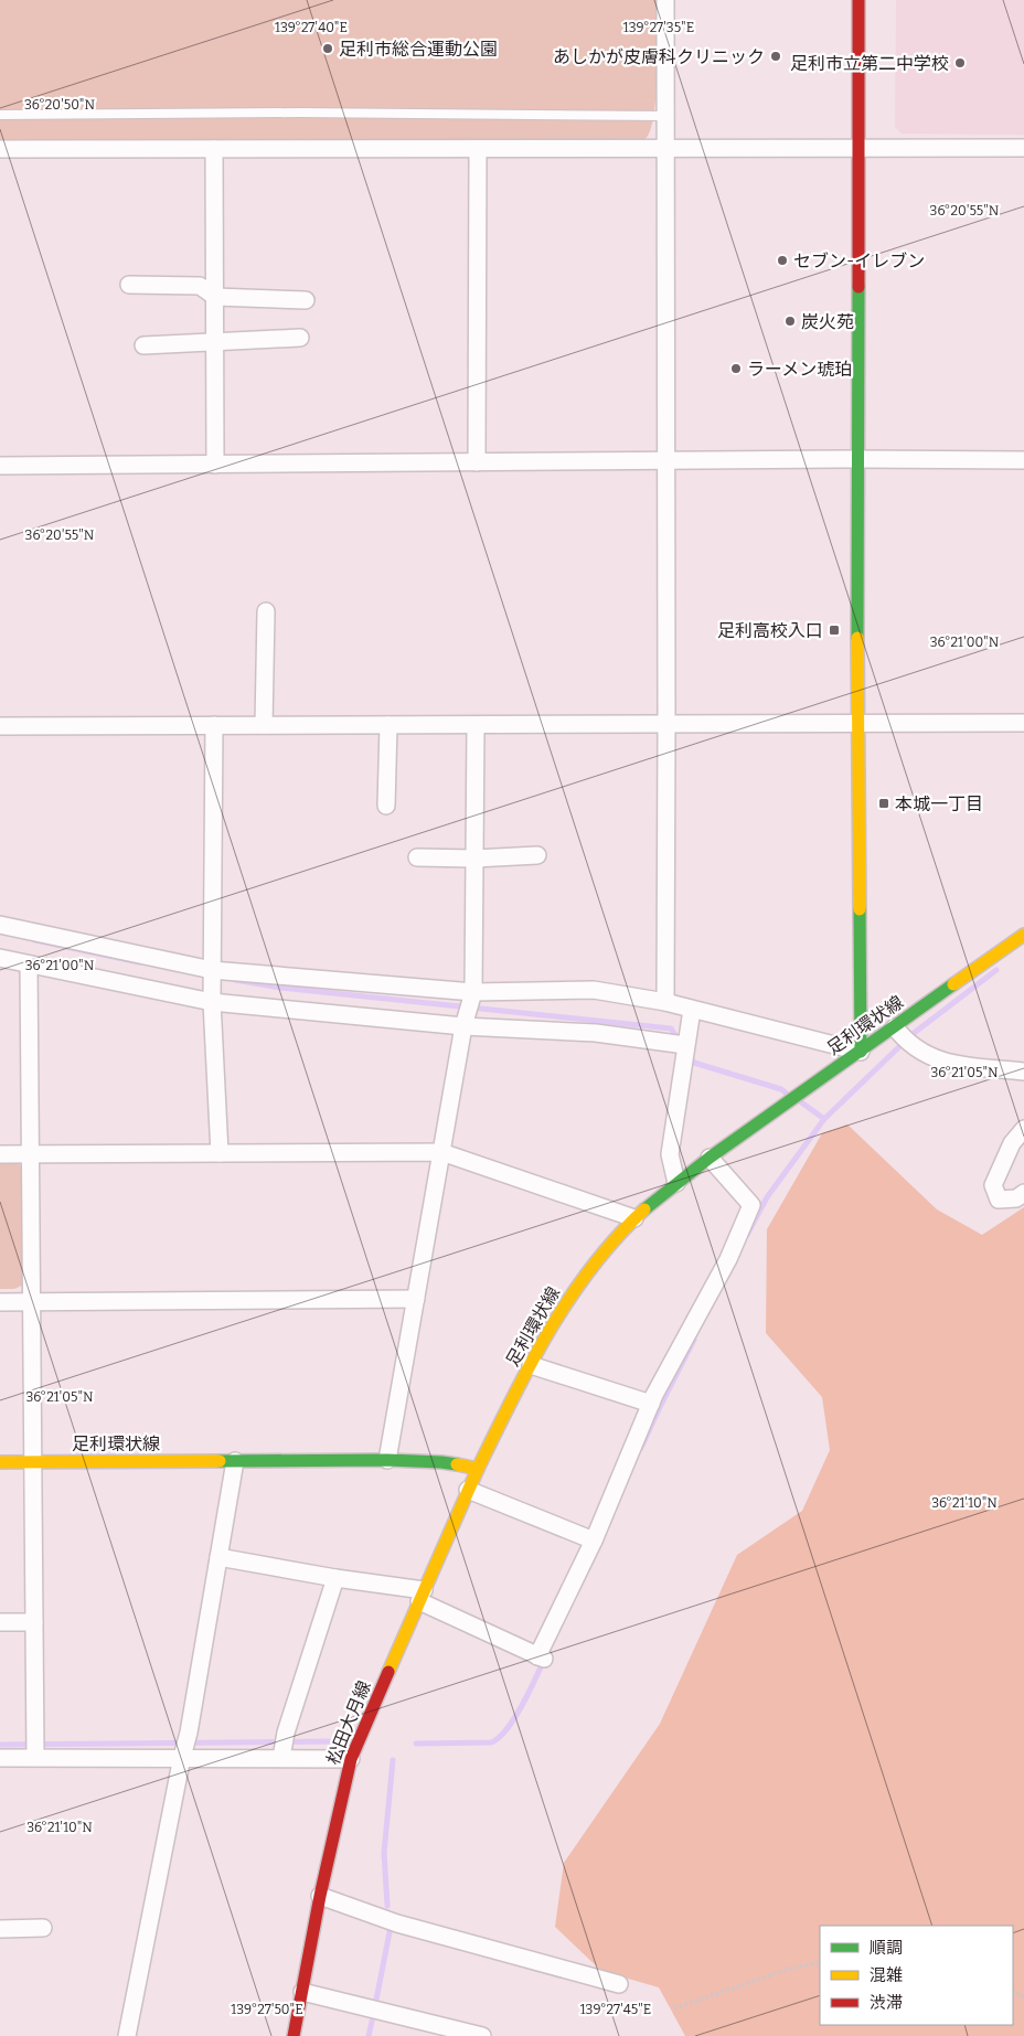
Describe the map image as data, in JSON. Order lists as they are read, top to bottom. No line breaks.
{"streets":{"main road":["足利環状線","松田大月線"]},"crossings":[["足利環状線","松田大月線"]],"places":{"other":["足利市総合運動公園","あしかが皮膚科クリニック","足利市立第二中学校","セブン-イレブン","炭火苑","ラーメン琥珀"],"transit":["足利高校入口","本城一丁目"]},"legend":["順調","混雑","渋滞"],"coordinates":["139°27'40\"E","139°27'35\"E","36°20'50\"N","36°20'55\"N","36°21'00\"N","36°21'05\"N","36°21'10\"N","139°27'50\"E","139°27'45\"E"]}
